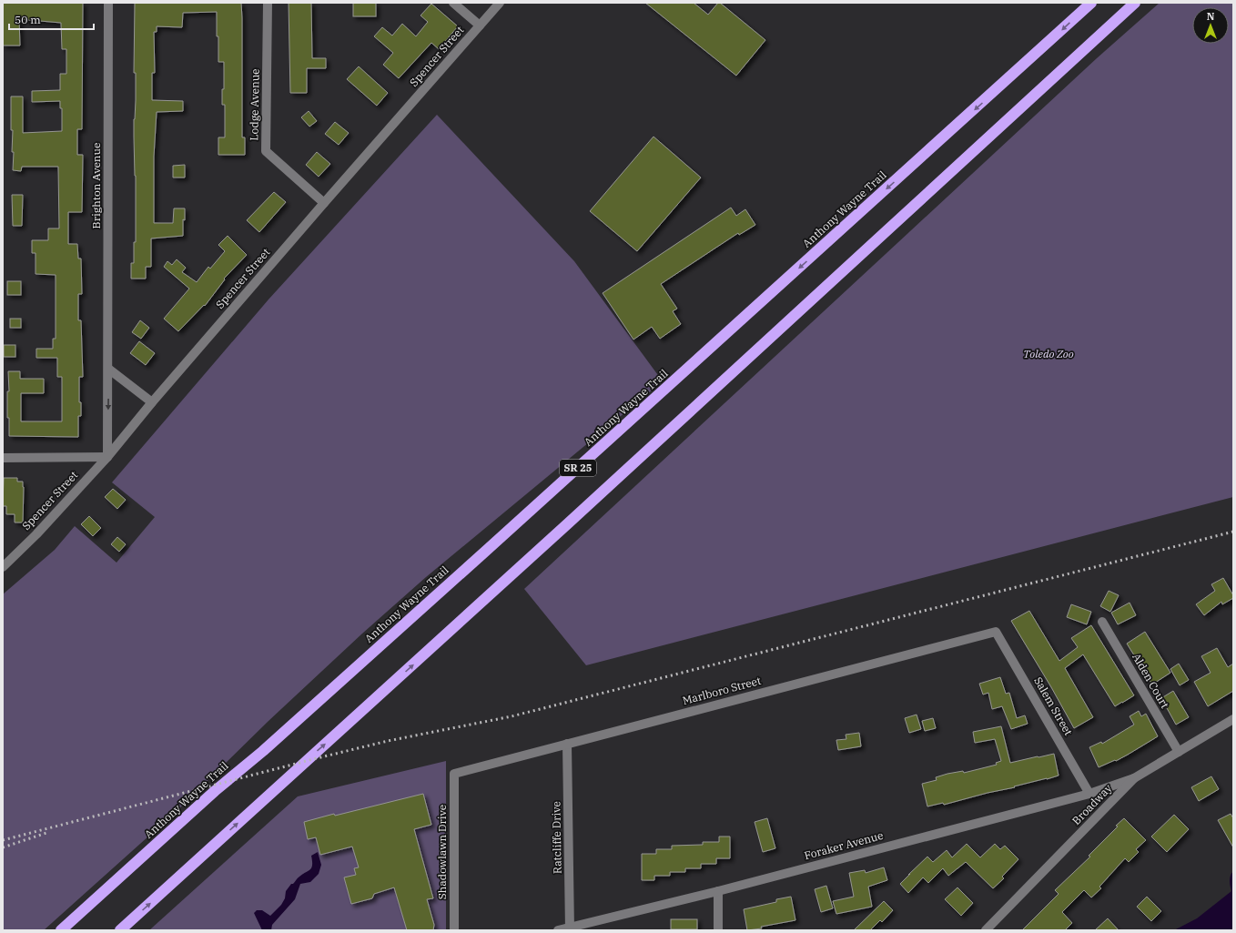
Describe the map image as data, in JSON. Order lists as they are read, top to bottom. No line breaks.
{"streets":{"highway":["Anthony Wayne Trail","SR 25"],"street":["Spencer Street","Lodge Avenue","Brighton Avenue","Alden Court","Marlboro Street","Salem Street","Broadway","Ratcliffe Drive","Foraker Avenue","Shadowlawn Drive"]},"crossings":[["Spencer Street","Lodge Avenue"],["Spencer Street","Brighton Avenue"],["Alden Court","Broadway"],["Marlboro Street","Salem Street"],["Marlboro Street","Ratcliffe Drive"],["Marlboro Street","Shadowlawn Drive"],["Salem Street","Foraker Avenue"],["Broadway","Foraker Avenue"],["Ratcliffe Drive","Foraker Avenue"]],"parks":["Toledo Zoo"],"scale_bar":"50 m","north":"top"}
